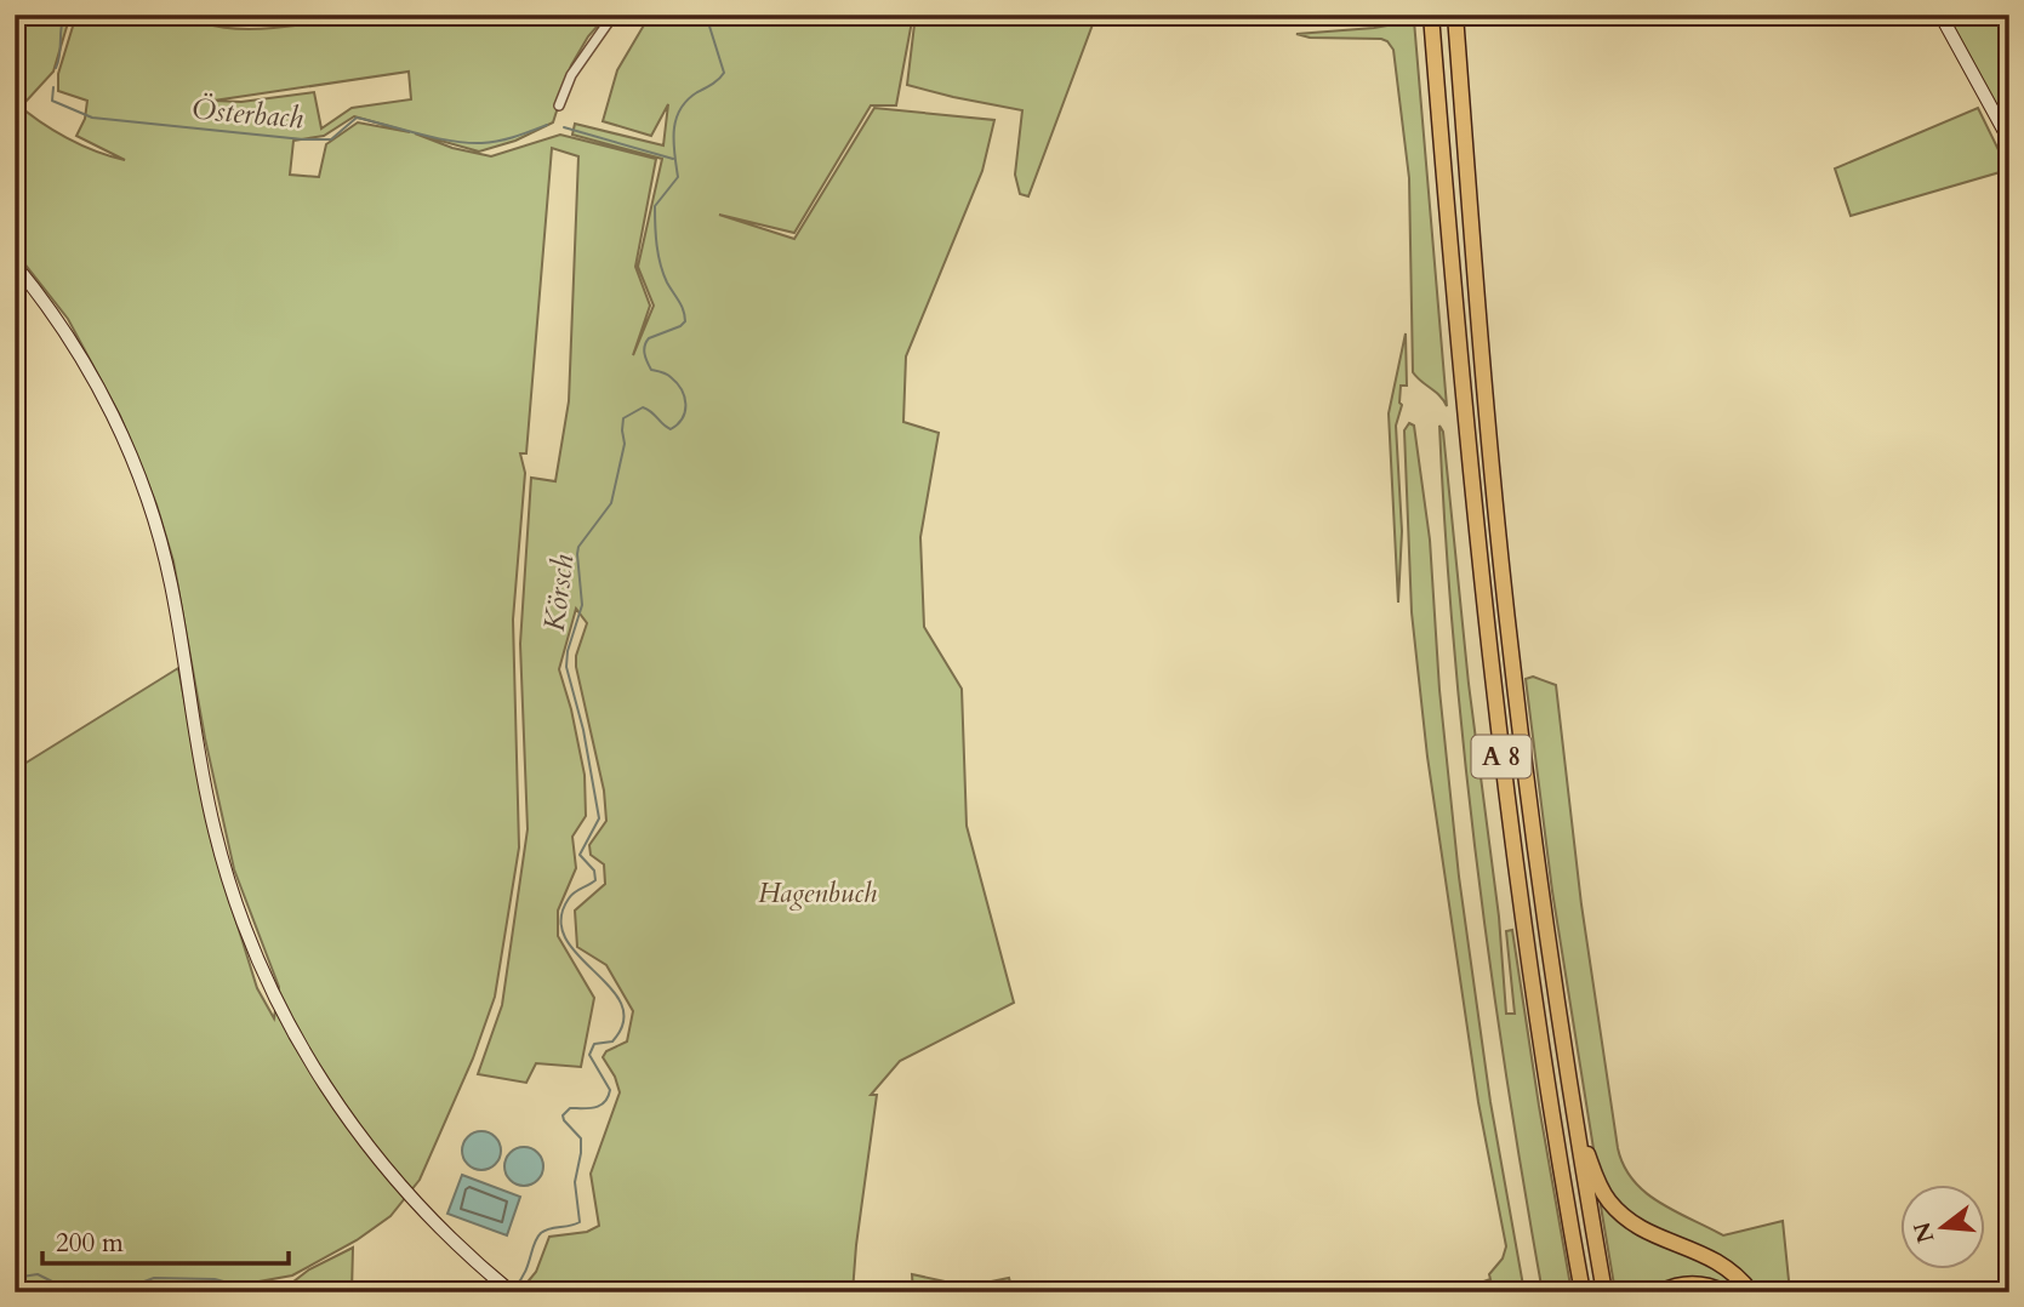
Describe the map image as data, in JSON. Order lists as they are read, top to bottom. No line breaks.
{"streets":{"highway":["A 8"]},"water":["Österbach","Körsch"],"parks":["Hagenbuch"],"scale_bar":"200 m","north":"left"}
